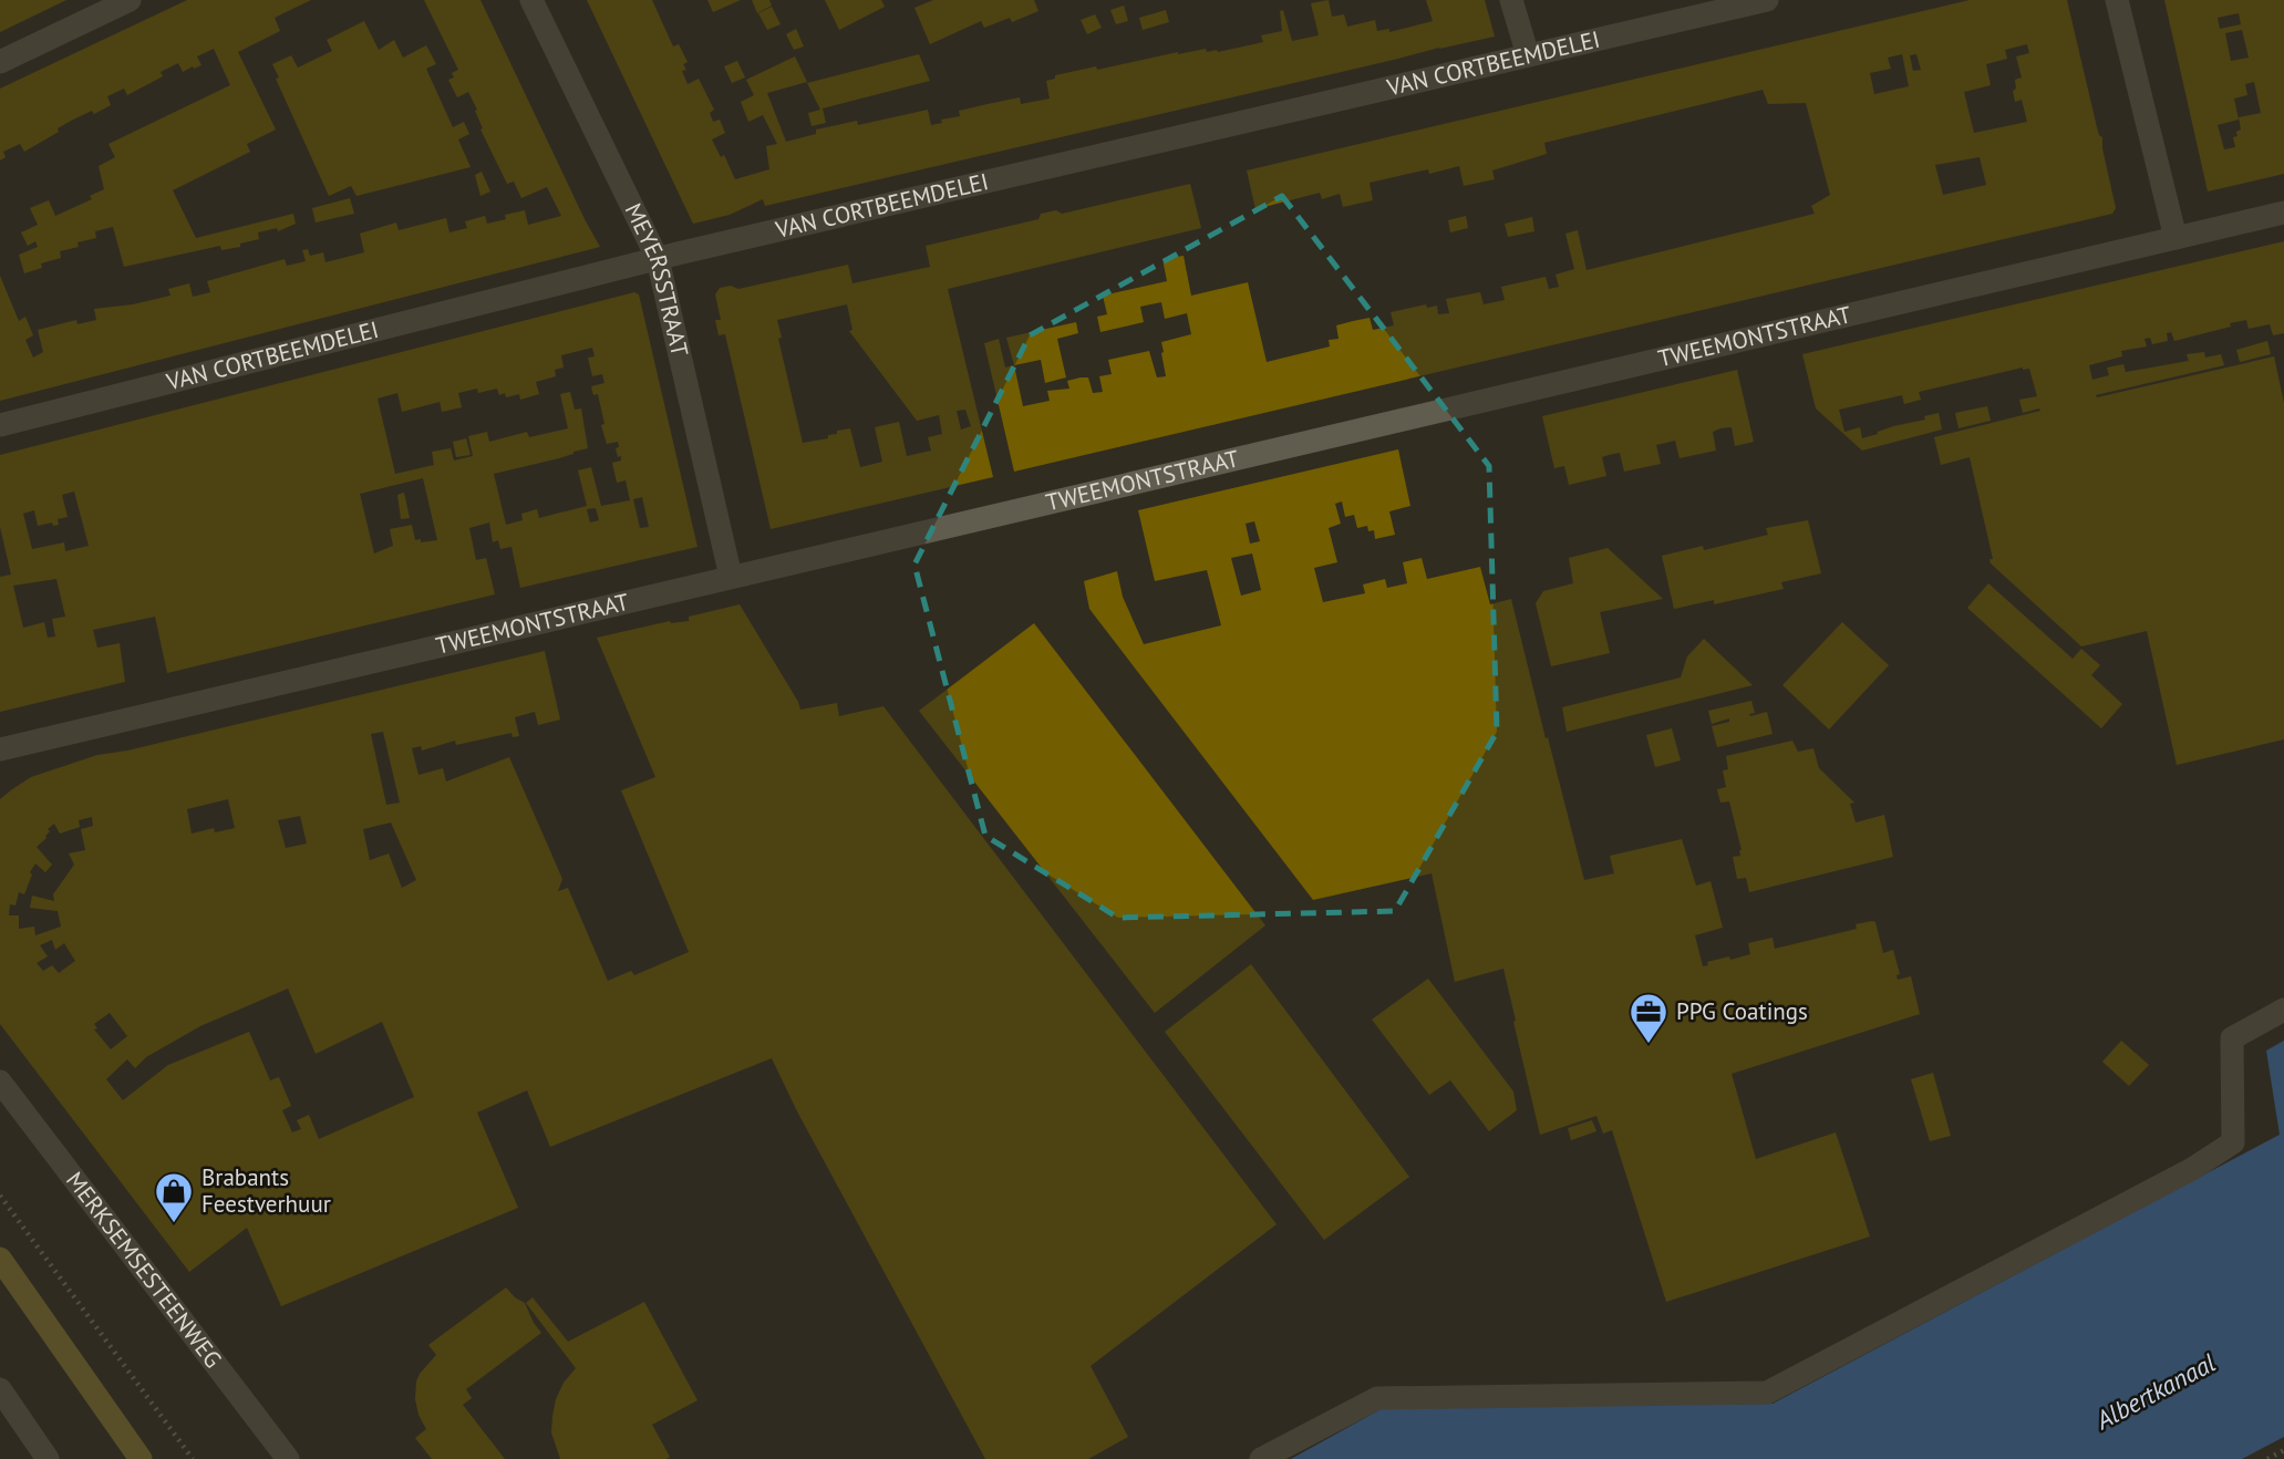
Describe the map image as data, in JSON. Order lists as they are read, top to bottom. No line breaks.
{"streets":{"street":["VAN CORTBEEMDELEI","MEYERSSTRAAT","TWEEMONTSTRAAT","MERKSEMSESTEENWEG"]},"crossings":[["VAN CORTBEEMDELEI","MEYERSSTRAAT"],["MEYERSSTRAAT","TWEEMONTSTRAAT"]],"water":["Albertkanaal"],"places":{"office":["PPG Coatings"],"shop":["Brabants Feestverhuur"]}}
